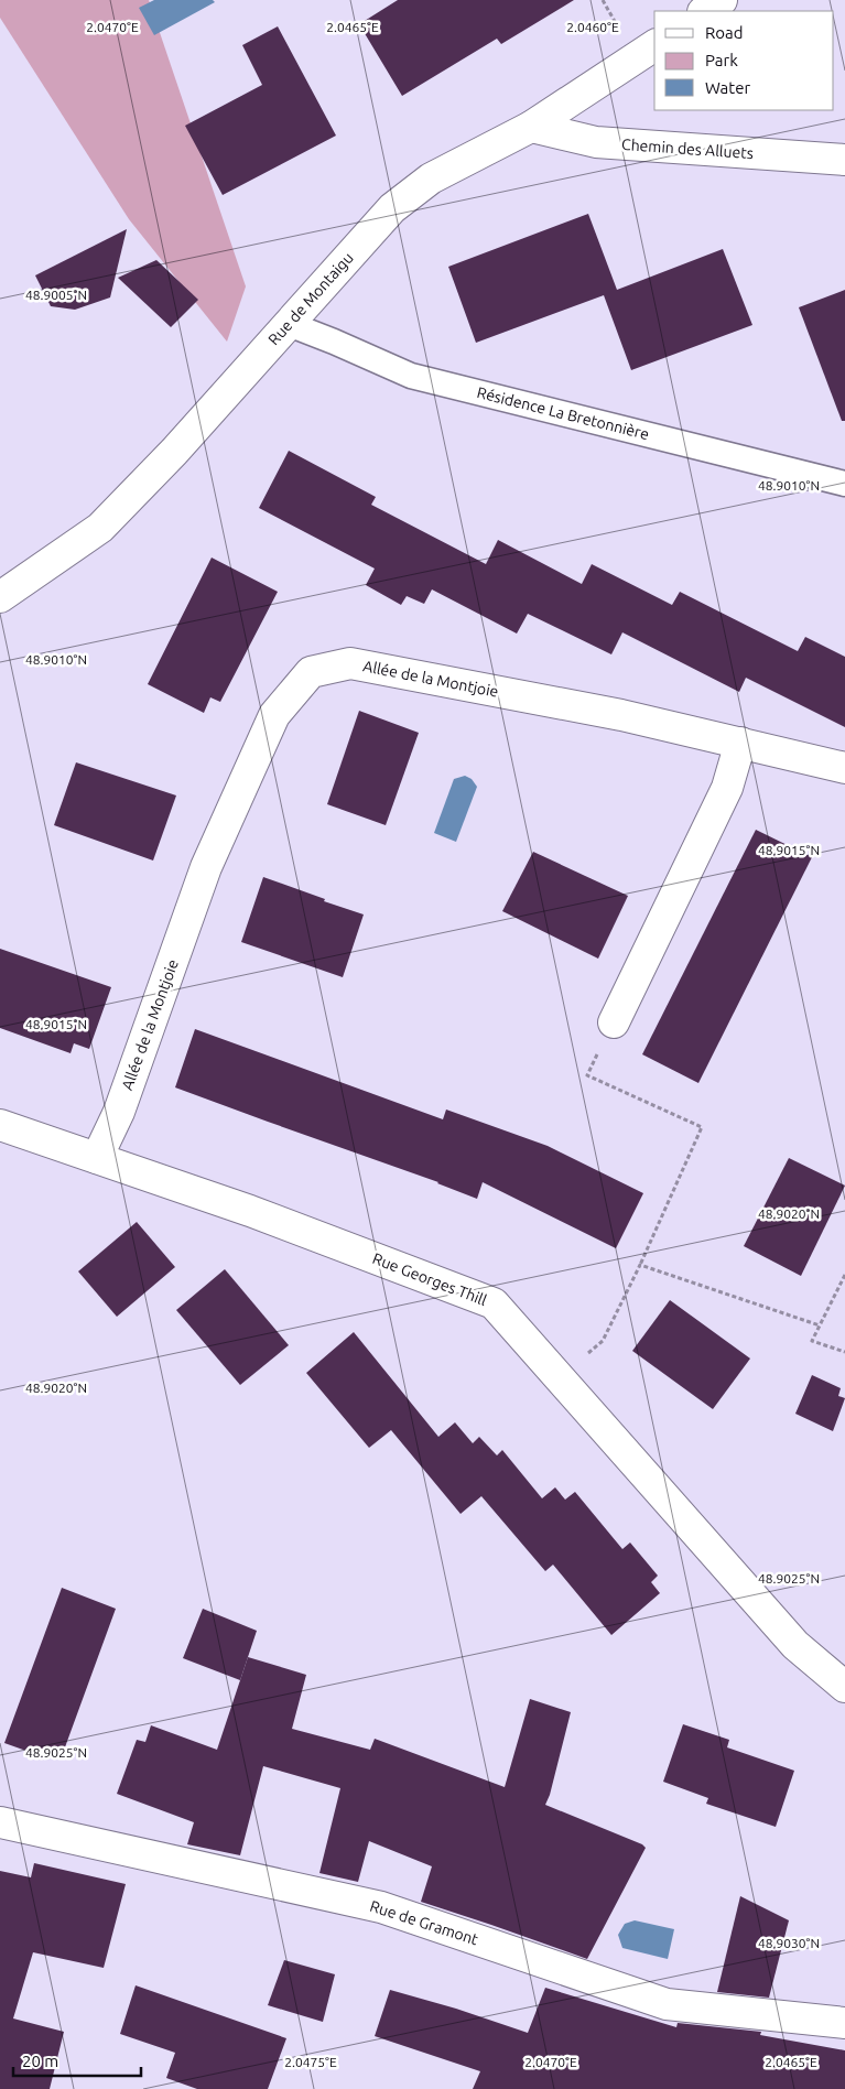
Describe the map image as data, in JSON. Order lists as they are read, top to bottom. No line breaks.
{"streets":{"street":["Chemin des Alluets","Rue de Montaigu","Allée de la Montjoie","Rue Georges Thill","Rue de Gramont"],"lane":["Résidence La Bretonnière"]},"crossings":[["Chemin des Alluets","Rue de Montaigu"],["Rue de Montaigu","Résidence La Bretonnière"],["Allée de la Montjoie","Rue Georges Thill"]],"legend":["Road","Park","Water"],"scale_bar":"20 m","coordinates":["2.0470°E","2.0465°E","2.0460°E","48.9005°N","48.9010°N","48.9015°N","48.9020°N","48.9025°N","48.9030°N","2.0475°E"]}
